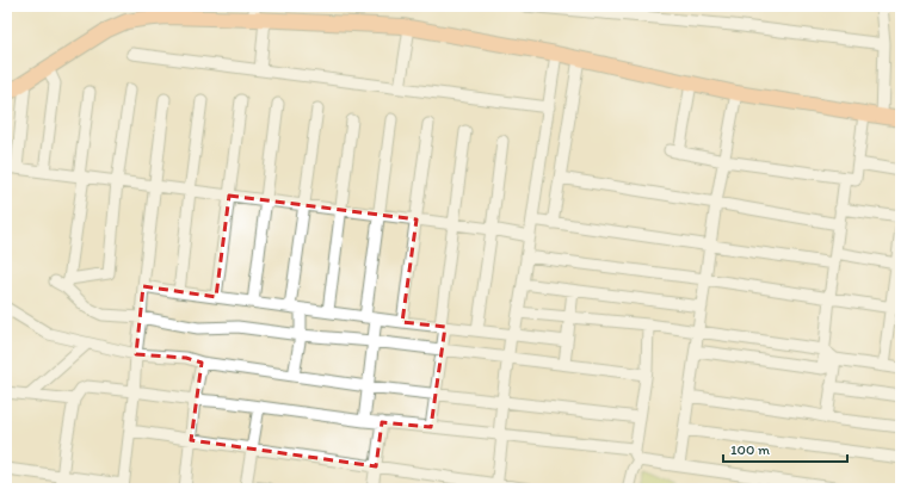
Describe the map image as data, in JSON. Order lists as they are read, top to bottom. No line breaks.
{"scale_bar":"100 m"}
